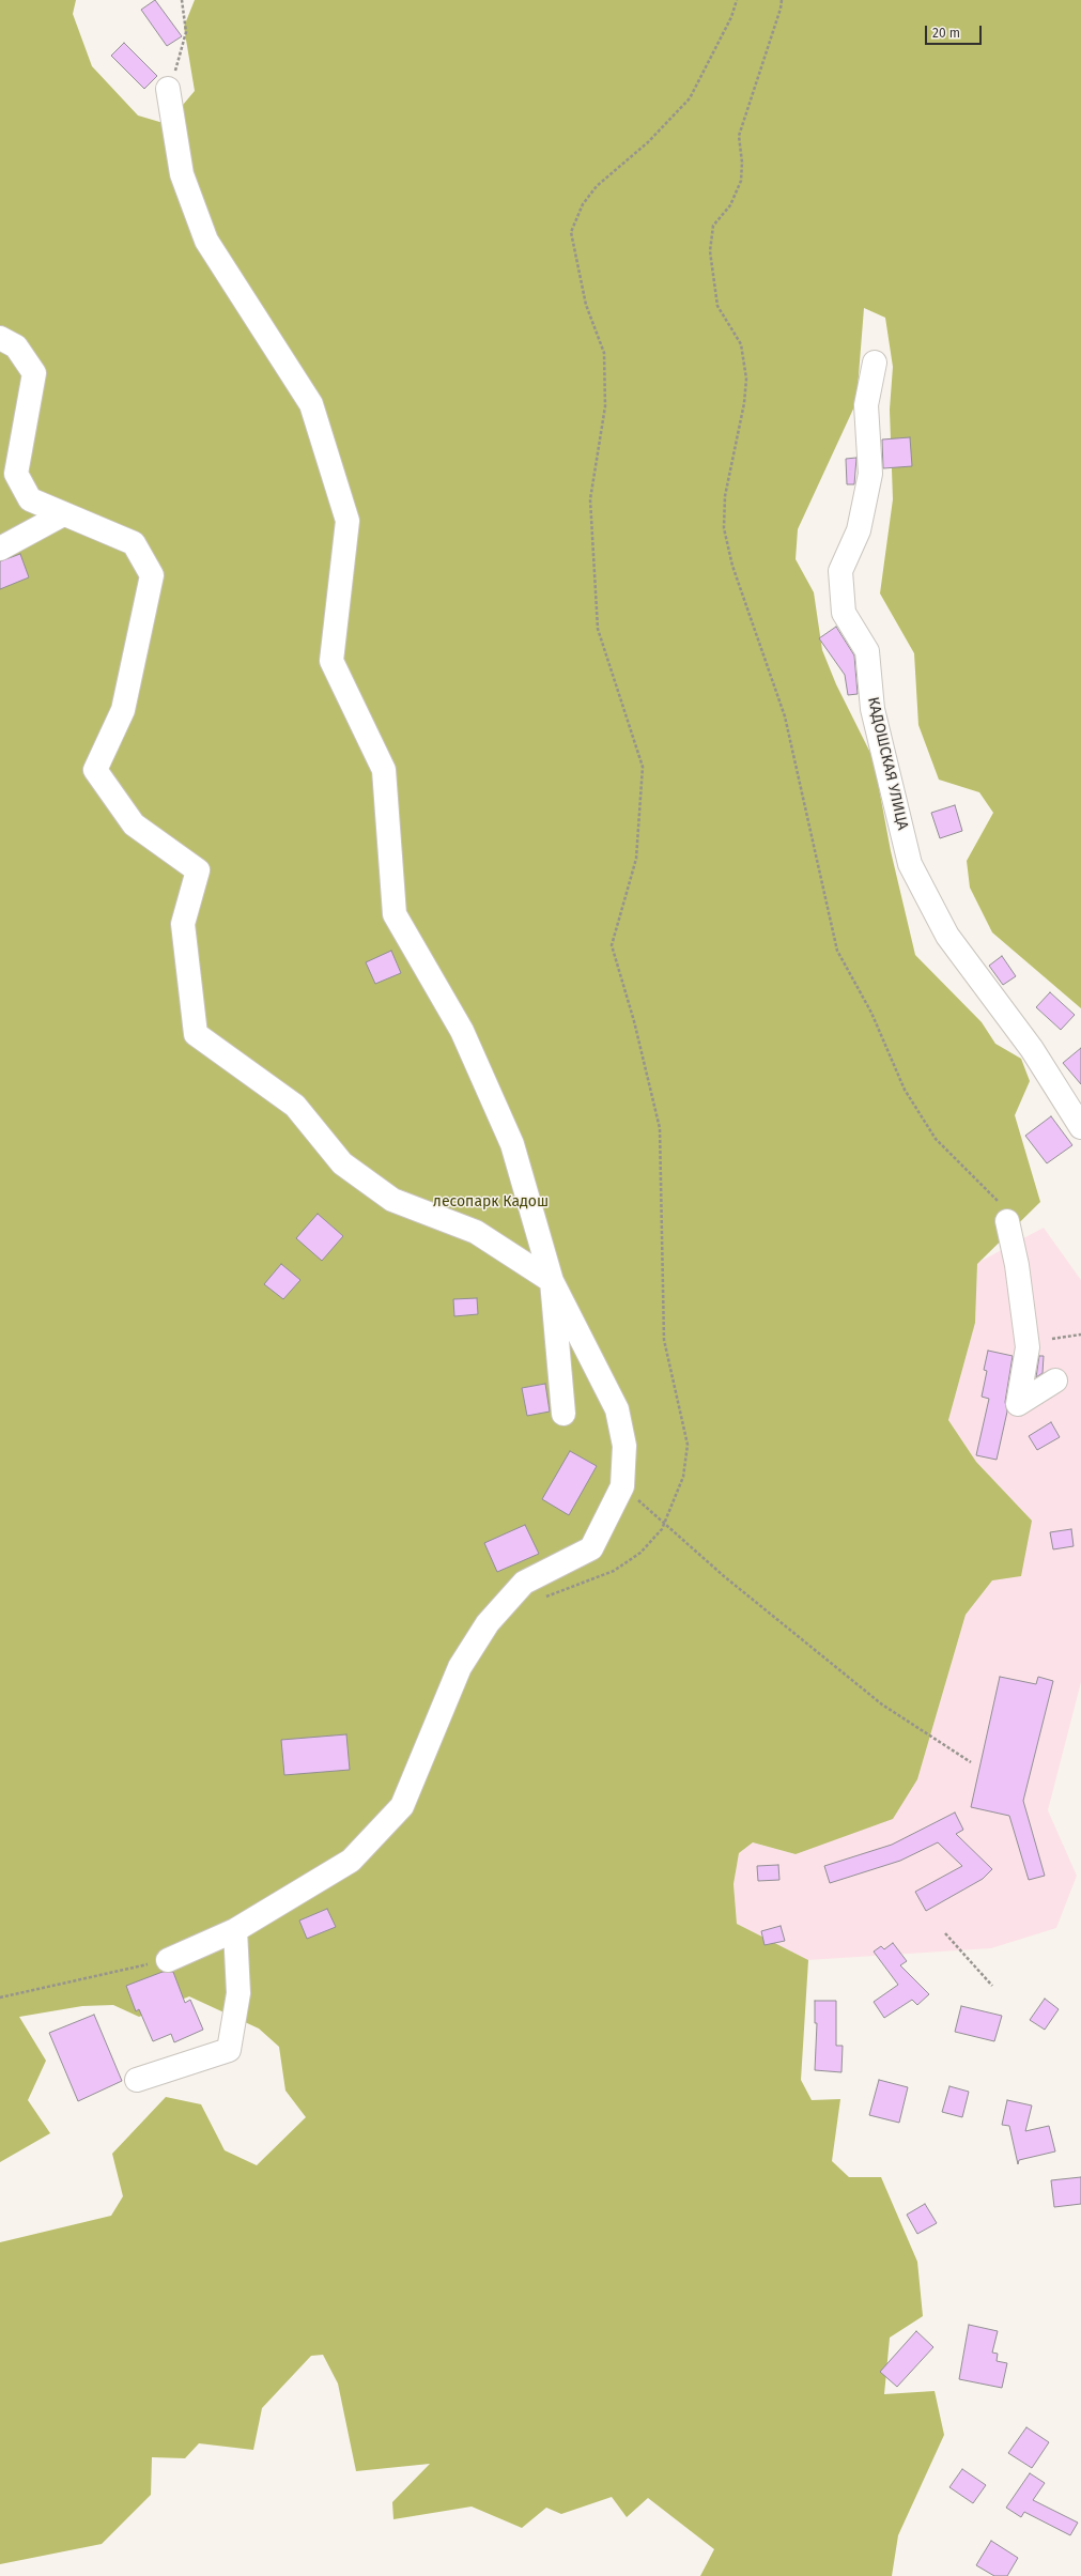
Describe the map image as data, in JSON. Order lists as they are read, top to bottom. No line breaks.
{"streets":{"street":["КАДОШСКАЯ УЛИЦА"]},"parks":["лесопарк Кадош"],"scale_bar":"20 m"}
